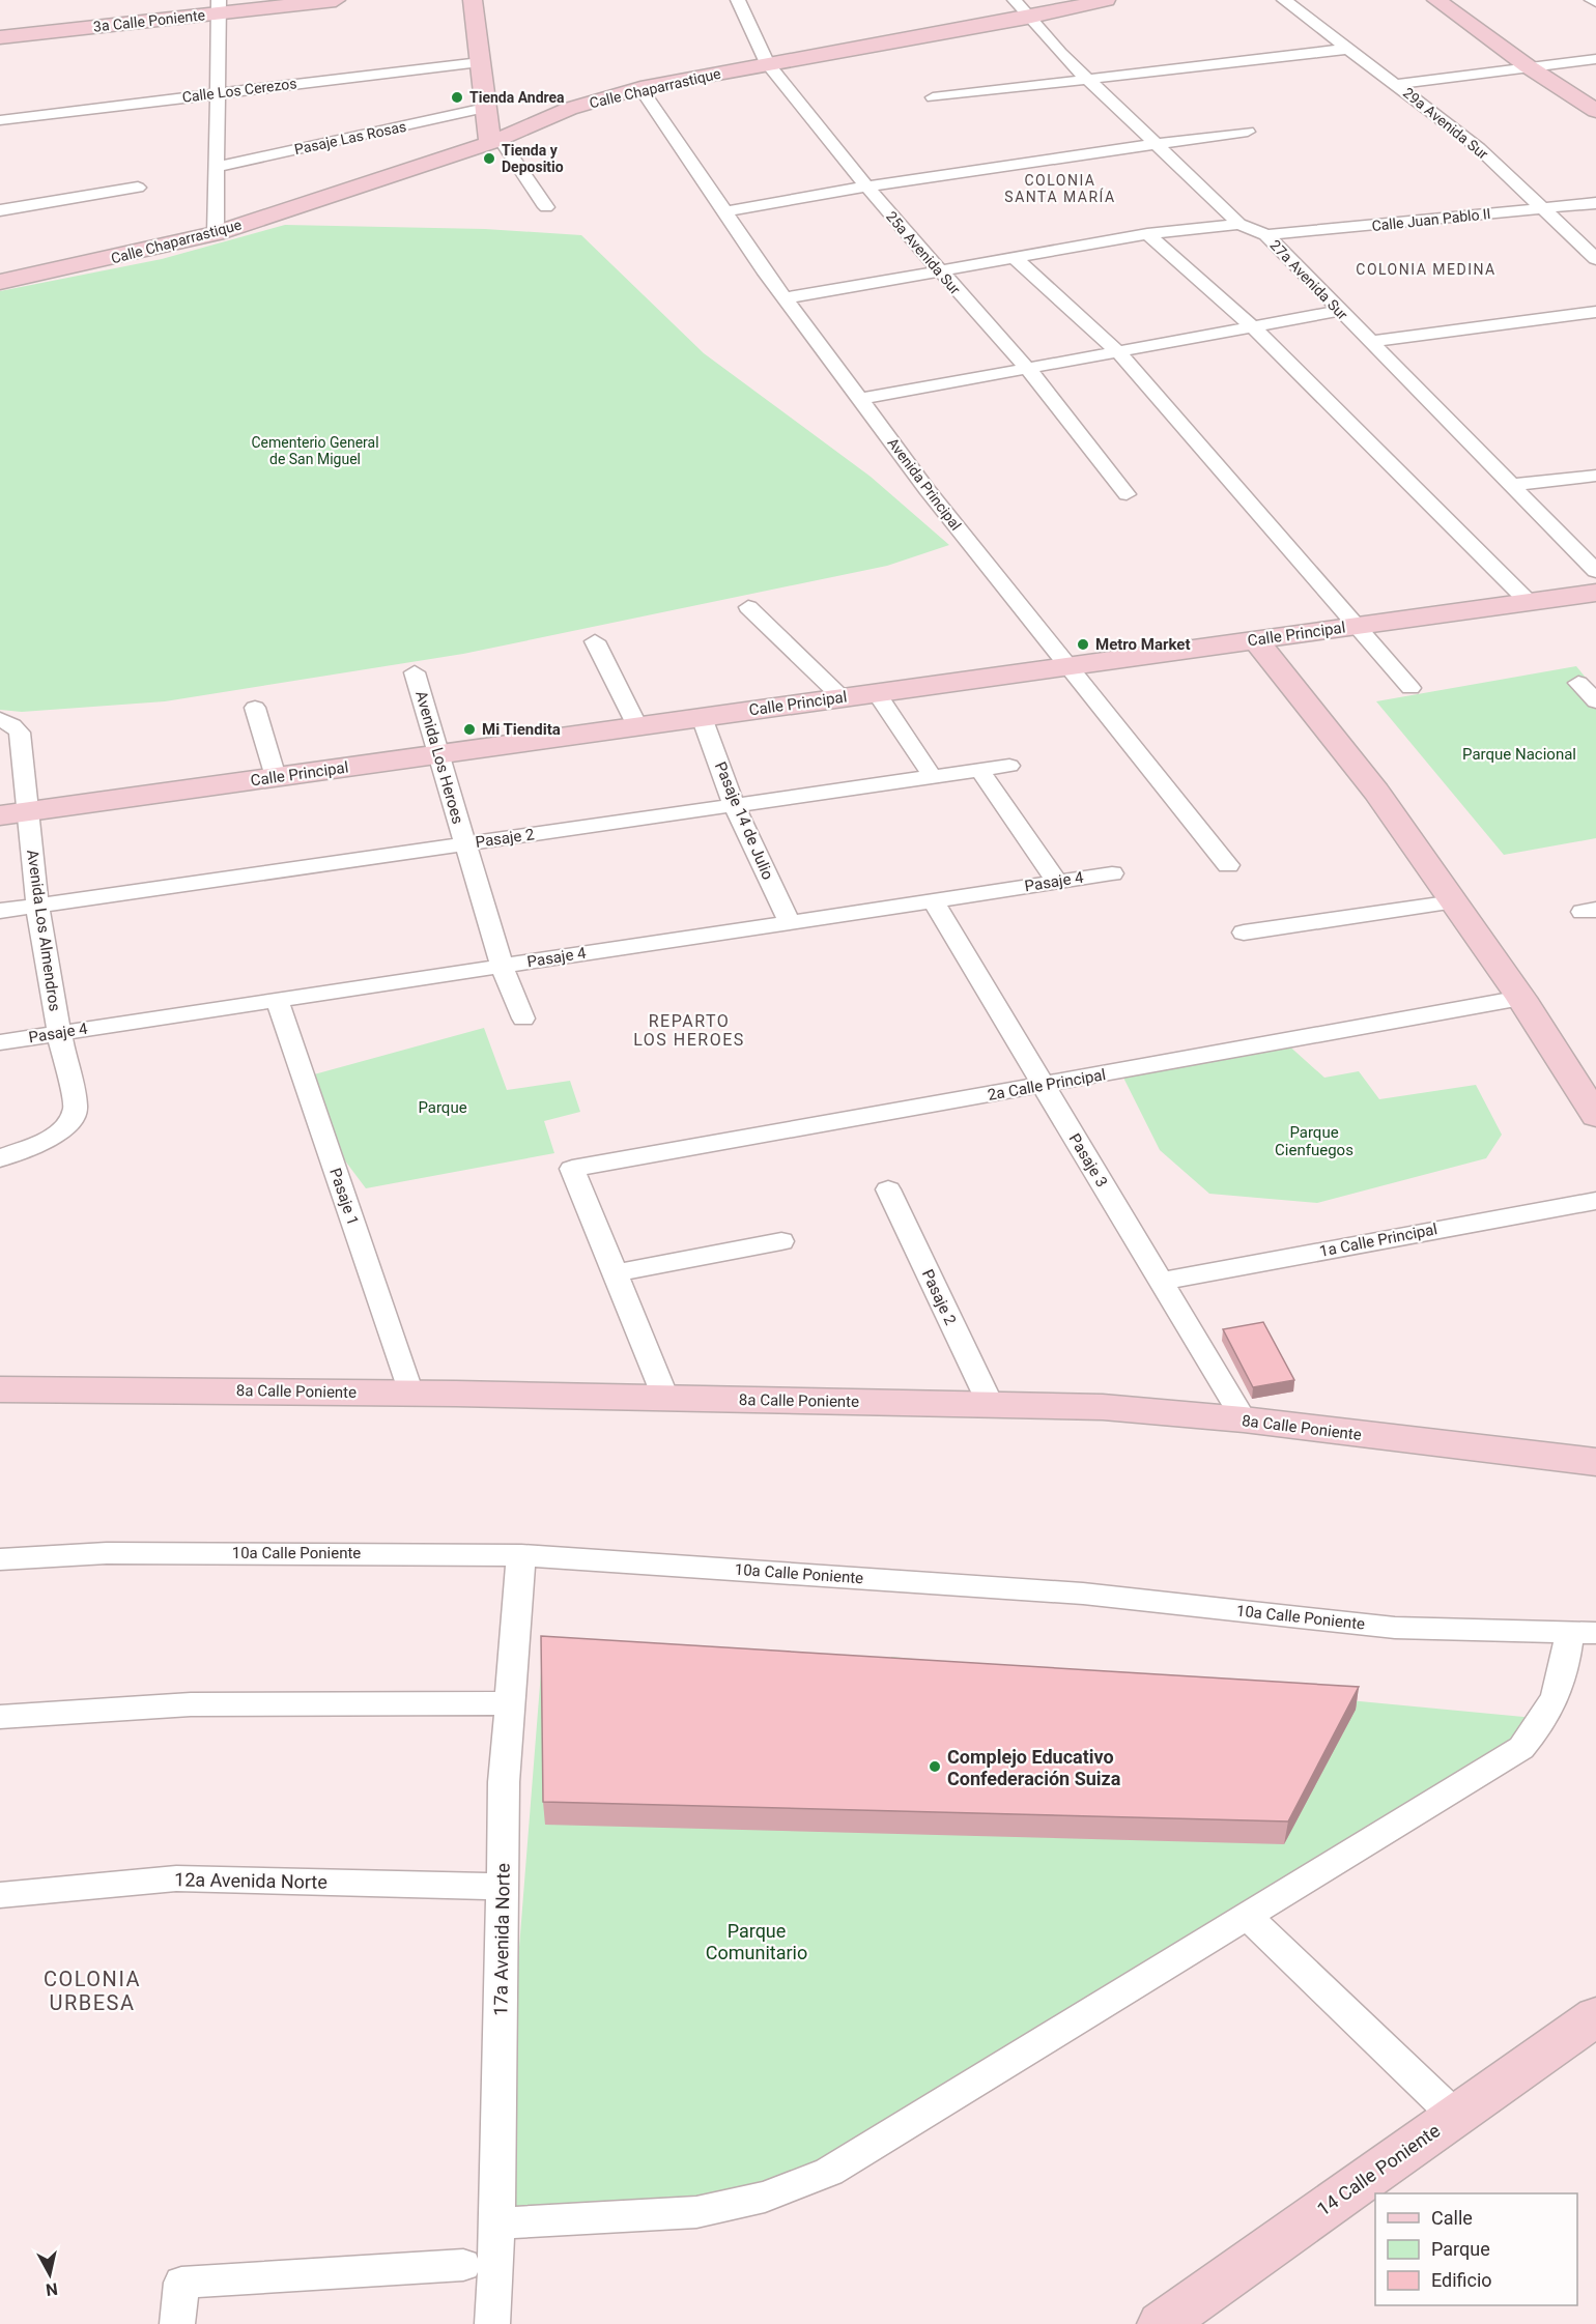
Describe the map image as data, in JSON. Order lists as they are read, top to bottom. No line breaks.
{"streets":{"street":["3a Calle Poniente","Calle Chaparrastique","Calle Los Cerezos","29a Avenida Sur","Pasaje Las Rosas","Calle Juan Pablo II","25a Avenida Sur","27a Avenida Sur","Avenida Principal","Calle Principal","Avenida Los Heroes","Pasaje 14 de Julio","Pasaje 2","Pasaje 4","Avenida Los Almendros","2a Calle Principal","Pasaje 3","Pasaje 1","1a Calle Principal","8a Calle Poniente","10a Calle Poniente","12a Avenida Norte","17a Avenida Norte","14 Calle Poniente"]},"crossings":[["Calle Chaparrastique","25a Avenida Sur"],["Calle Chaparrastique","27a Avenida Sur"],["Calle Chaparrastique","Avenida Principal"],["29a Avenida Sur","Calle Juan Pablo II"],["Calle Juan Pablo II","27a Avenida Sur"],["Avenida Principal","Calle Principal"],["Calle Principal","Avenida Los Heroes"],["Calle Principal","Pasaje 14 de Julio"],["Calle Principal","Avenida Los Almendros"],["Avenida Los Heroes","Pasaje 2"],["Avenida Los Heroes","Pasaje 4"],["Pasaje 14 de Julio","Pasaje 2"],["Pasaje 14 de Julio","Pasaje 4"],["Pasaje 2","Avenida Los Almendros"],["Pasaje 2","8a Calle Poniente"],["Pasaje 4","Avenida Los Almendros"],["Pasaje 4","Pasaje 3"],["Pasaje 4","Pasaje 1"],["2a Calle Principal","Pasaje 3"],["Pasaje 3","1a Calle Principal"],["Pasaje 3","8a Calle Poniente"],["Pasaje 1","8a Calle Poniente"],["10a Calle Poniente","17a Avenida Norte"],["12a Avenida Norte","17a Avenida Norte"]],"districts":["COLONIA SANTA MARÍA","COLONIA MEDINA","REPARTO LOS HEROES","COLONIA URBESA"],"parks":["Cementerio General de San Miguel","Parque Nacional","Parque","Parque Cienfuegos","Parque Comunitario"],"places":["Tienda Andrea","Tienda y Depositio","Metro Market","Mi Tiendita","Complejo Educativo Confederación Suiza"],"legend":["Calle","Parque","Edificio"],"north":"bottom"}
